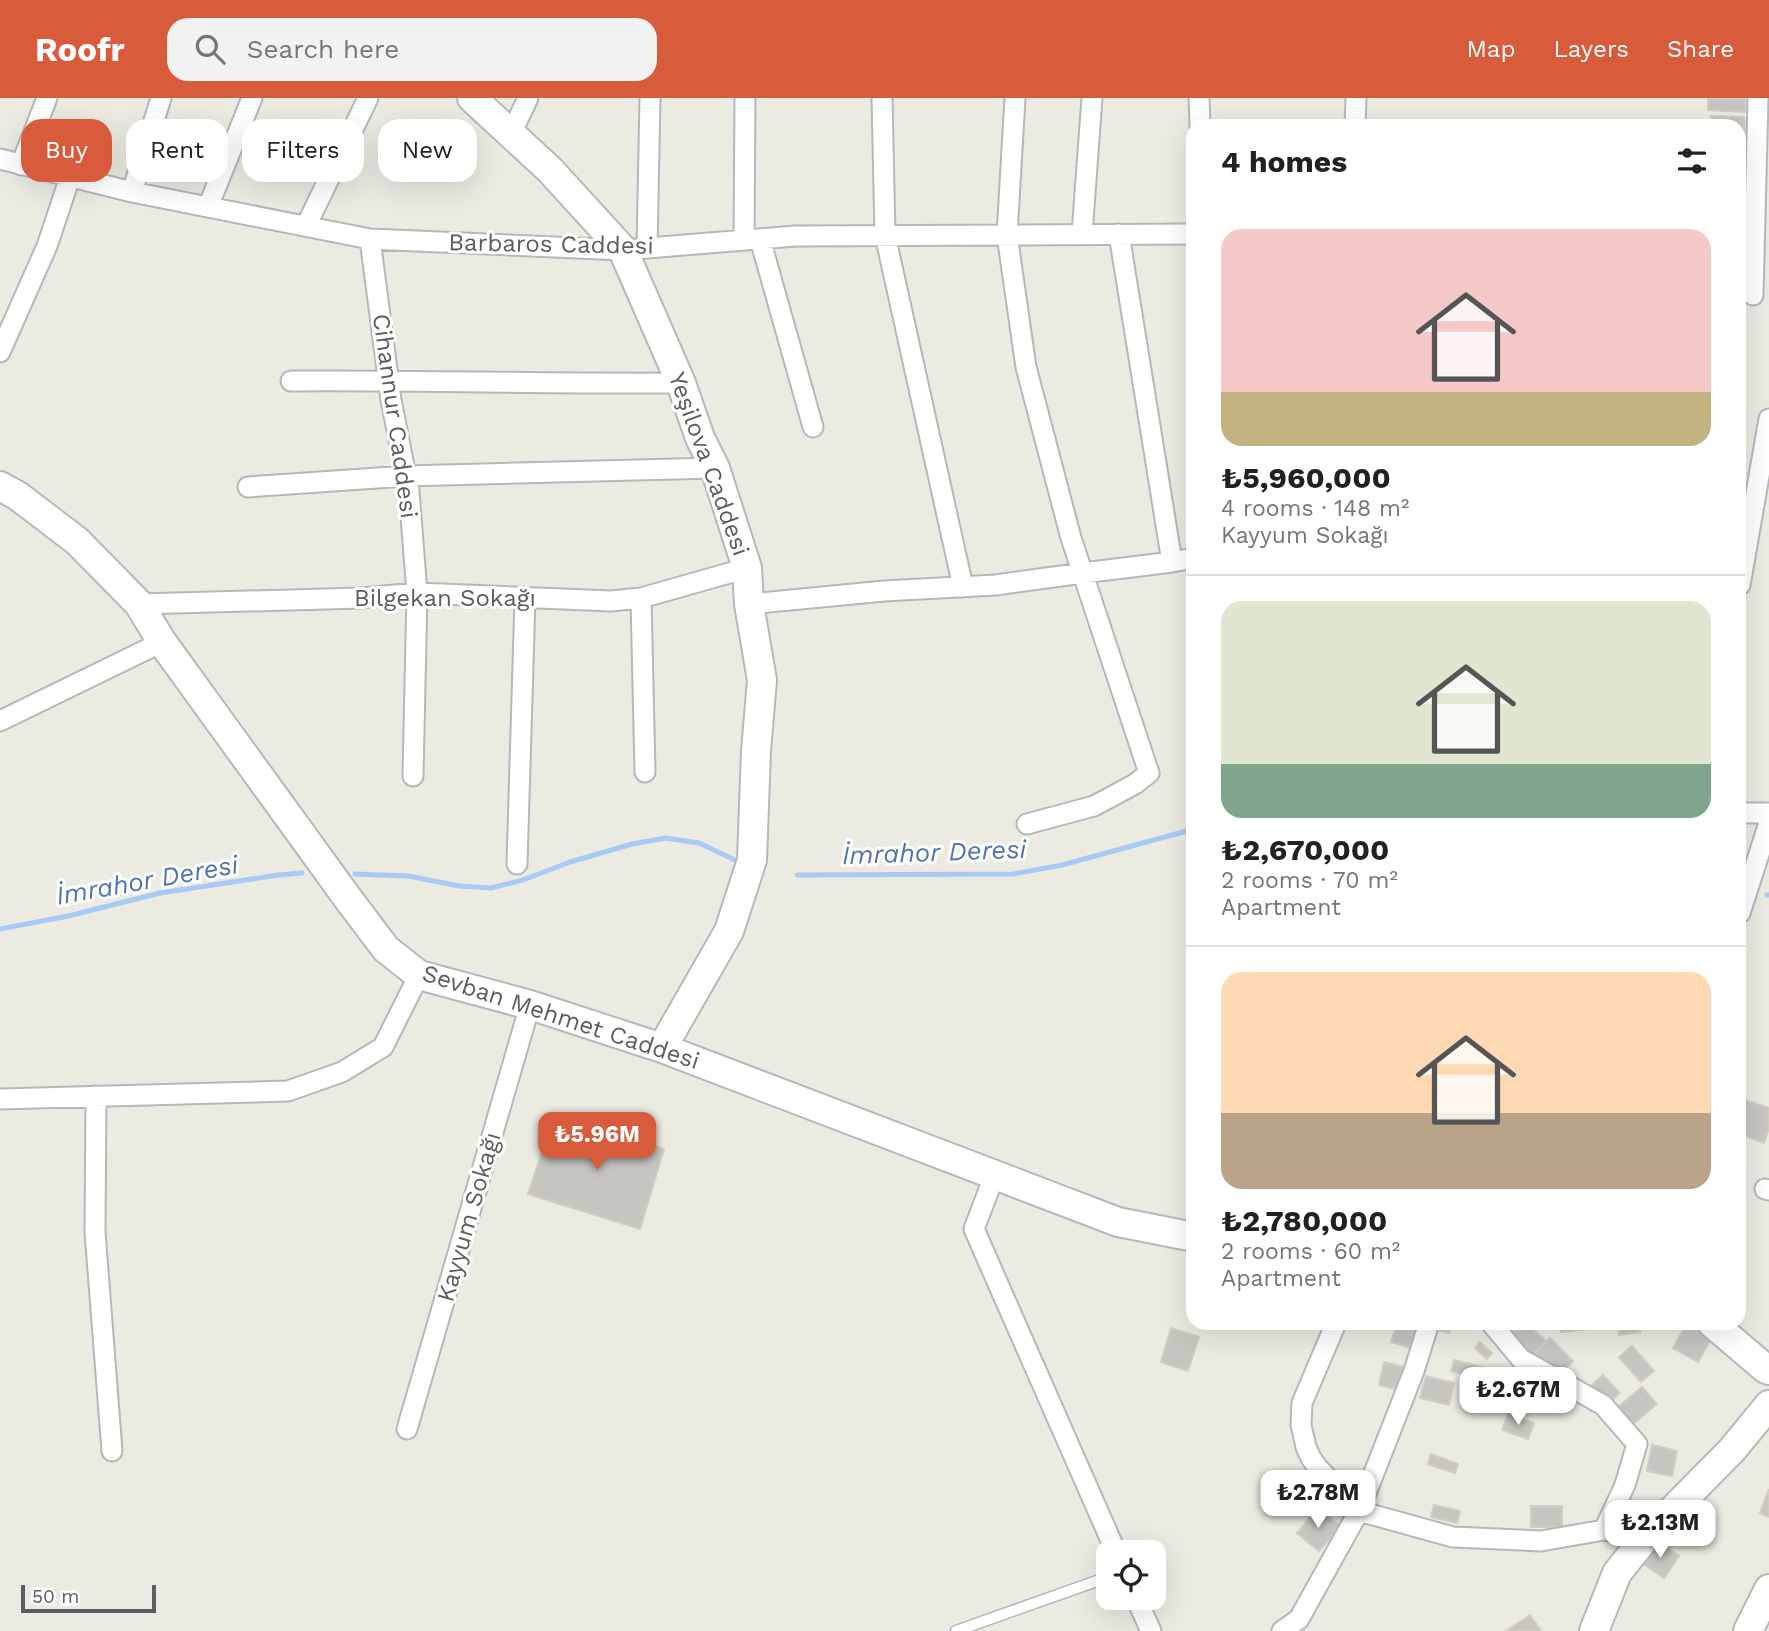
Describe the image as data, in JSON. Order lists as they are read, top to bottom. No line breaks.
{"streets":{"main road":["Yeşilova Caddesi","Sevban Mehmet Caddesi"],"street":["Barbaros Caddesi","Cihannur Caddesi","Bilgekan Sokağı","Kayyum Sokağı"]},"crossings":[["Barbaros Caddesi","Cihannur Caddesi"],["Barbaros Caddesi","Yeşilova Caddesi"],["Cihannur Caddesi","Bilgekan Sokağı"],["Yeşilova Caddesi","Bilgekan Sokağı"],["Yeşilova Caddesi","Sevban Mehmet Caddesi"],["Bilgekan Sokağı","Sevban Mehmet Caddesi"],["Sevban Mehmet Caddesi","Kayyum Sokağı"]],"water":["İmrahor Deresi"],"scale_bar":"50 m","page":{"header":"Roofr","search":"Search here","nav":["Map","Layers","Share"],"chip":["Buy","Rent","Filters","New"],"heading":"4 homes","list":[{"name":"₺5,960,000","note":"4 rooms · 148 m² · Kayyum Sokağı"},{"name":"₺2,670,000","note":"2 rooms · 70 m² · Apartment"},{"name":"₺2,780,000","note":"2 rooms · 60 m² · Apartment"}],"price":["₺5.96M","₺2.67M","₺2.78M","₺2.13M"],"scale":"50 m"}}
